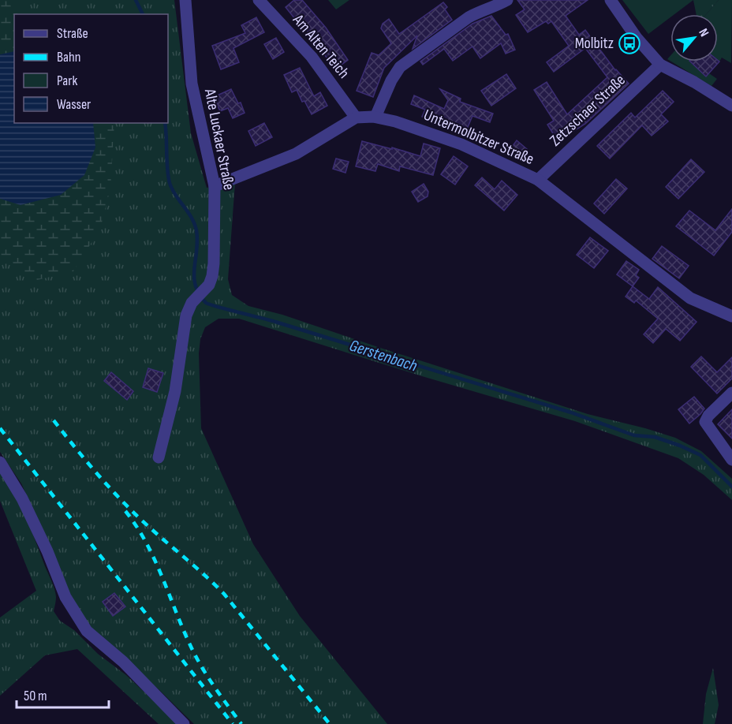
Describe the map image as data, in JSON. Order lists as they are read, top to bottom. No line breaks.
{"streets":{"street":["Am Alten Teich","Zetzschaer Straße","Untermolbitzer Straße","Alte Luckaer Straße"]},"crossings":[["Am Alten Teich","Untermolbitzer Straße"],["Zetzschaer Straße","Untermolbitzer Straße"],["Untermolbitzer Straße","Alte Luckaer Straße"]],"water":["Gerstenbach"],"places":{"bus stop":["Molbitz"]},"legend":["Straße","Bahn","Park","Wasser"],"scale_bar":"50 m","north":"top right"}
